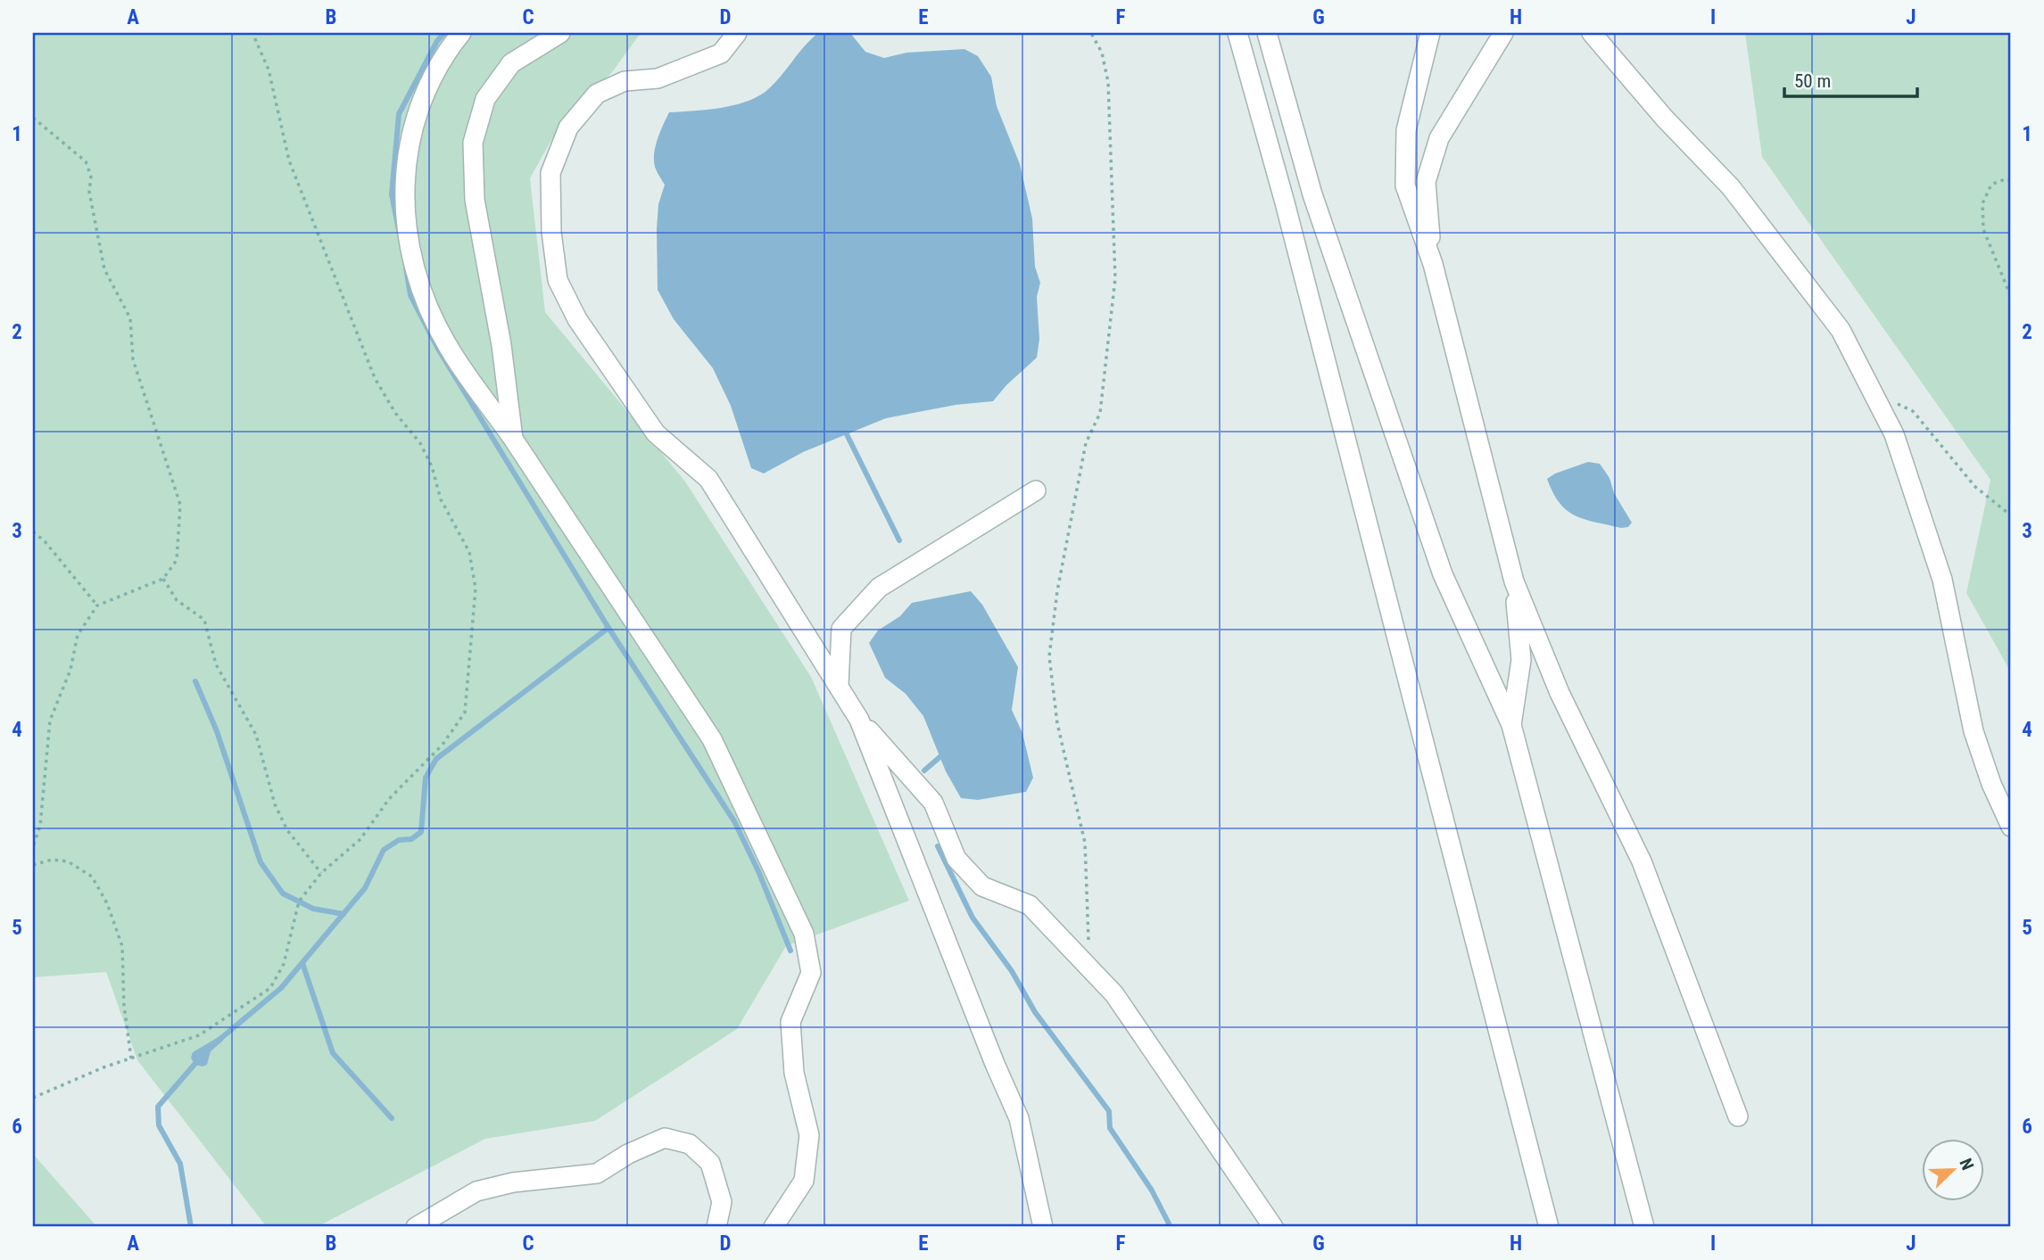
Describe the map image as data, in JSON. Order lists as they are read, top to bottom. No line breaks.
{"scale_bar":"50 m","north":"top right","grid":{"columns":["A","B","C","D","E","F","G","H","I","J"],"rows":["1","2","3","4","5","6"]}}
